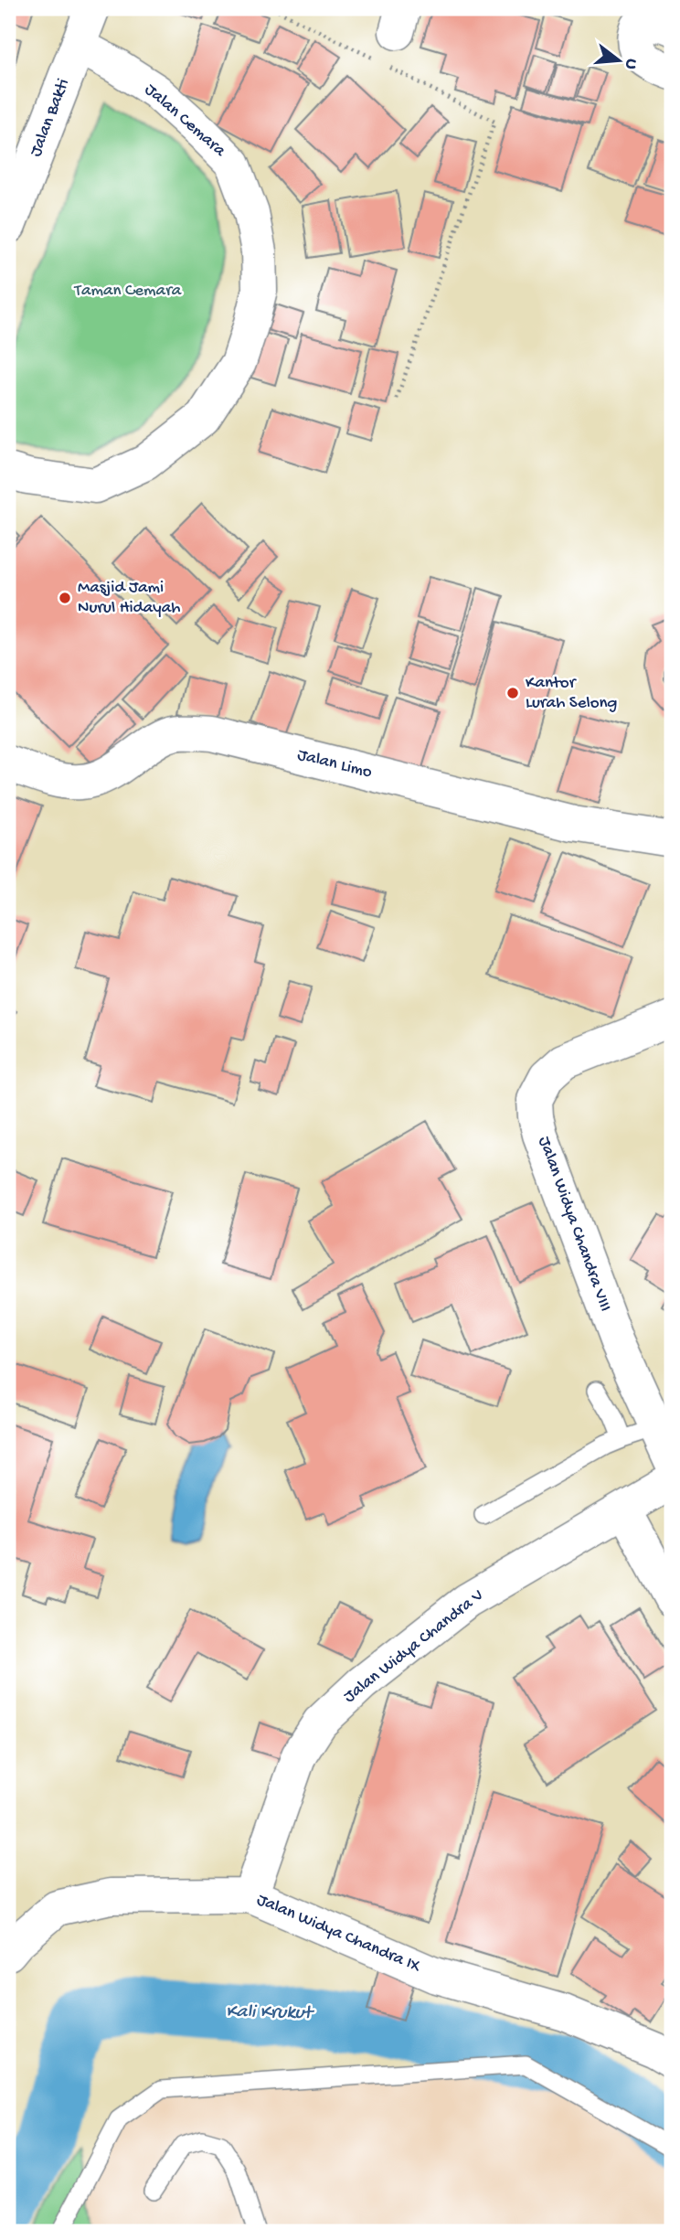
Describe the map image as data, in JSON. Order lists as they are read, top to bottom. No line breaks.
{"streets":{"street":["Jalan Bakti","Jalan Cemara","Jalan Limo","Jalan Widya Chandra VIII","Jalan Widya Chandra V","Jalan Widya Chandra IX"]},"crossings":[["Jalan Bakti","Jalan Cemara"],["Jalan Widya Chandra V","Jalan Widya Chandra IX"]],"water":["Kali Krukut"],"parks":["Taman Cemara"],"places":["Masjid Jami Nurul Hidayah","Kantor Lurah Selong"],"north":"right"}
